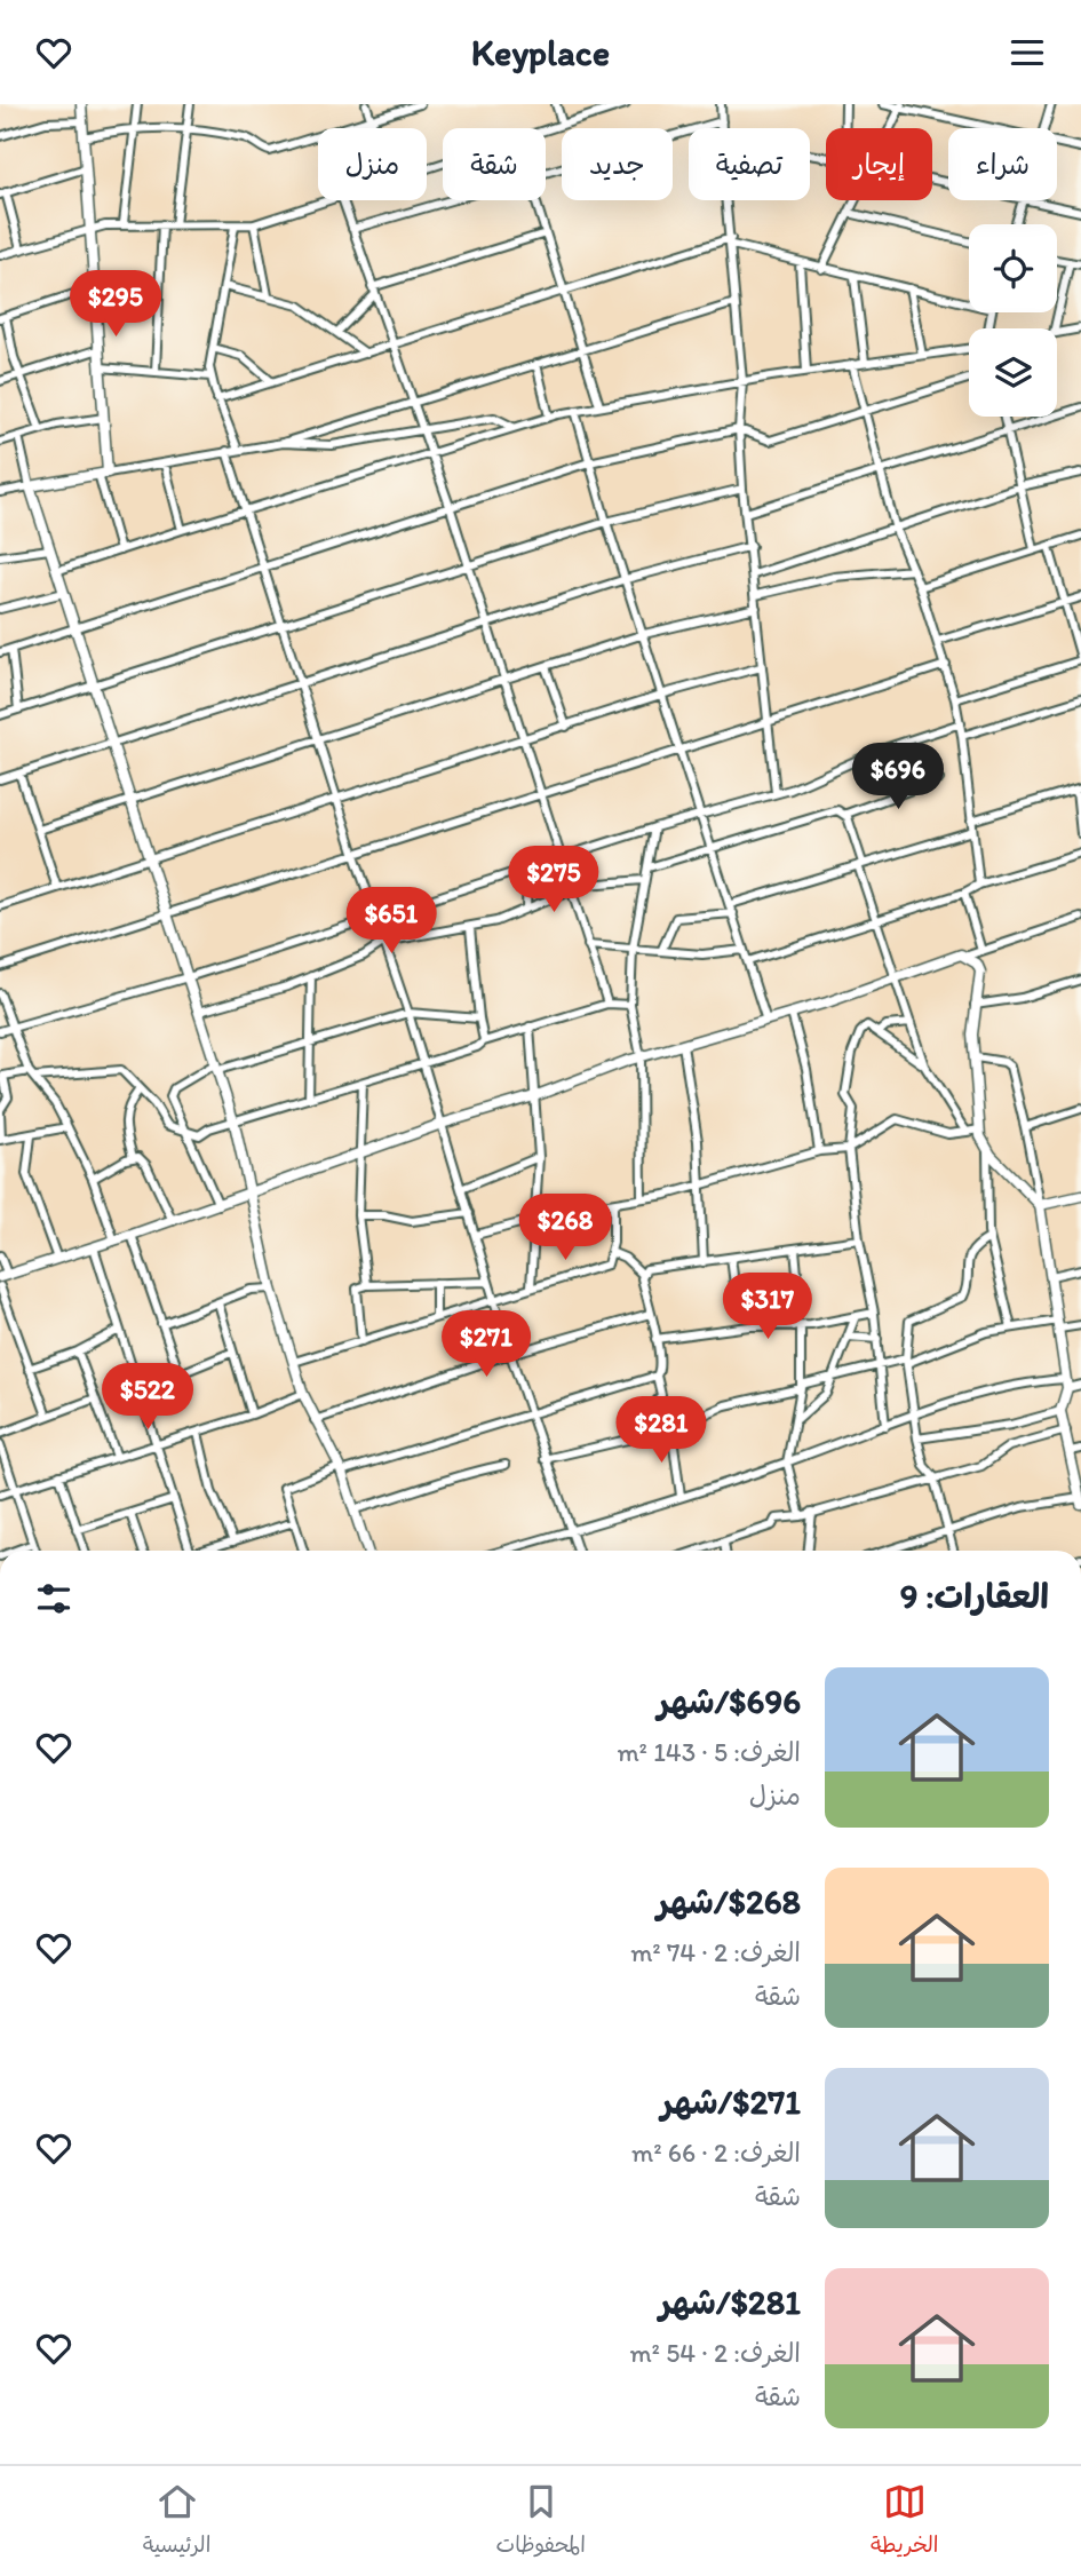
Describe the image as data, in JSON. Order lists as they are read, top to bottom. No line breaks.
{"page":{"header":"Keyplace","chip":["شراء","إيجار","تصفية","جديد","شقة","منزل"],"price":["$295","$696","$275","$651","$268","$317","$271","$522","$281"],"heading":"العقارات: 9","list":[{"name":"$696/شهر","note":"الغرف: 5 · 143 m² · منزل"},{"name":"$268/شهر","note":"الغرف: 2 · 74 m² · شقة"},{"name":"$271/شهر","note":"الغرف: 2 · 66 m² · شقة"},{"name":"$281/شهر","note":"الغرف: 2 · 54 m² · شقة"}],"tabs":["الخريطة","المحفوظات","الرئيسية"]}}
